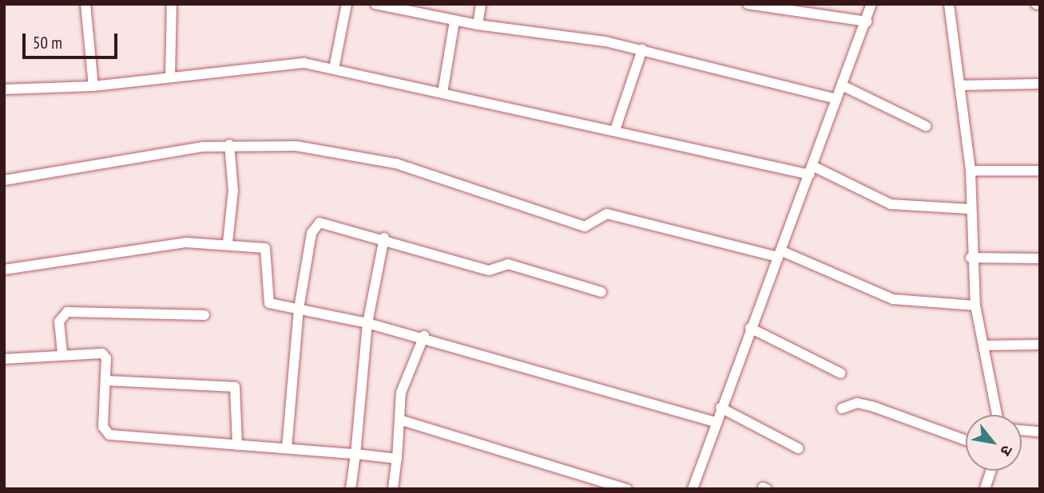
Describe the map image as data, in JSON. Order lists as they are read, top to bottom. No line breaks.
{"scale_bar":"50 m","north":"bottom right"}
